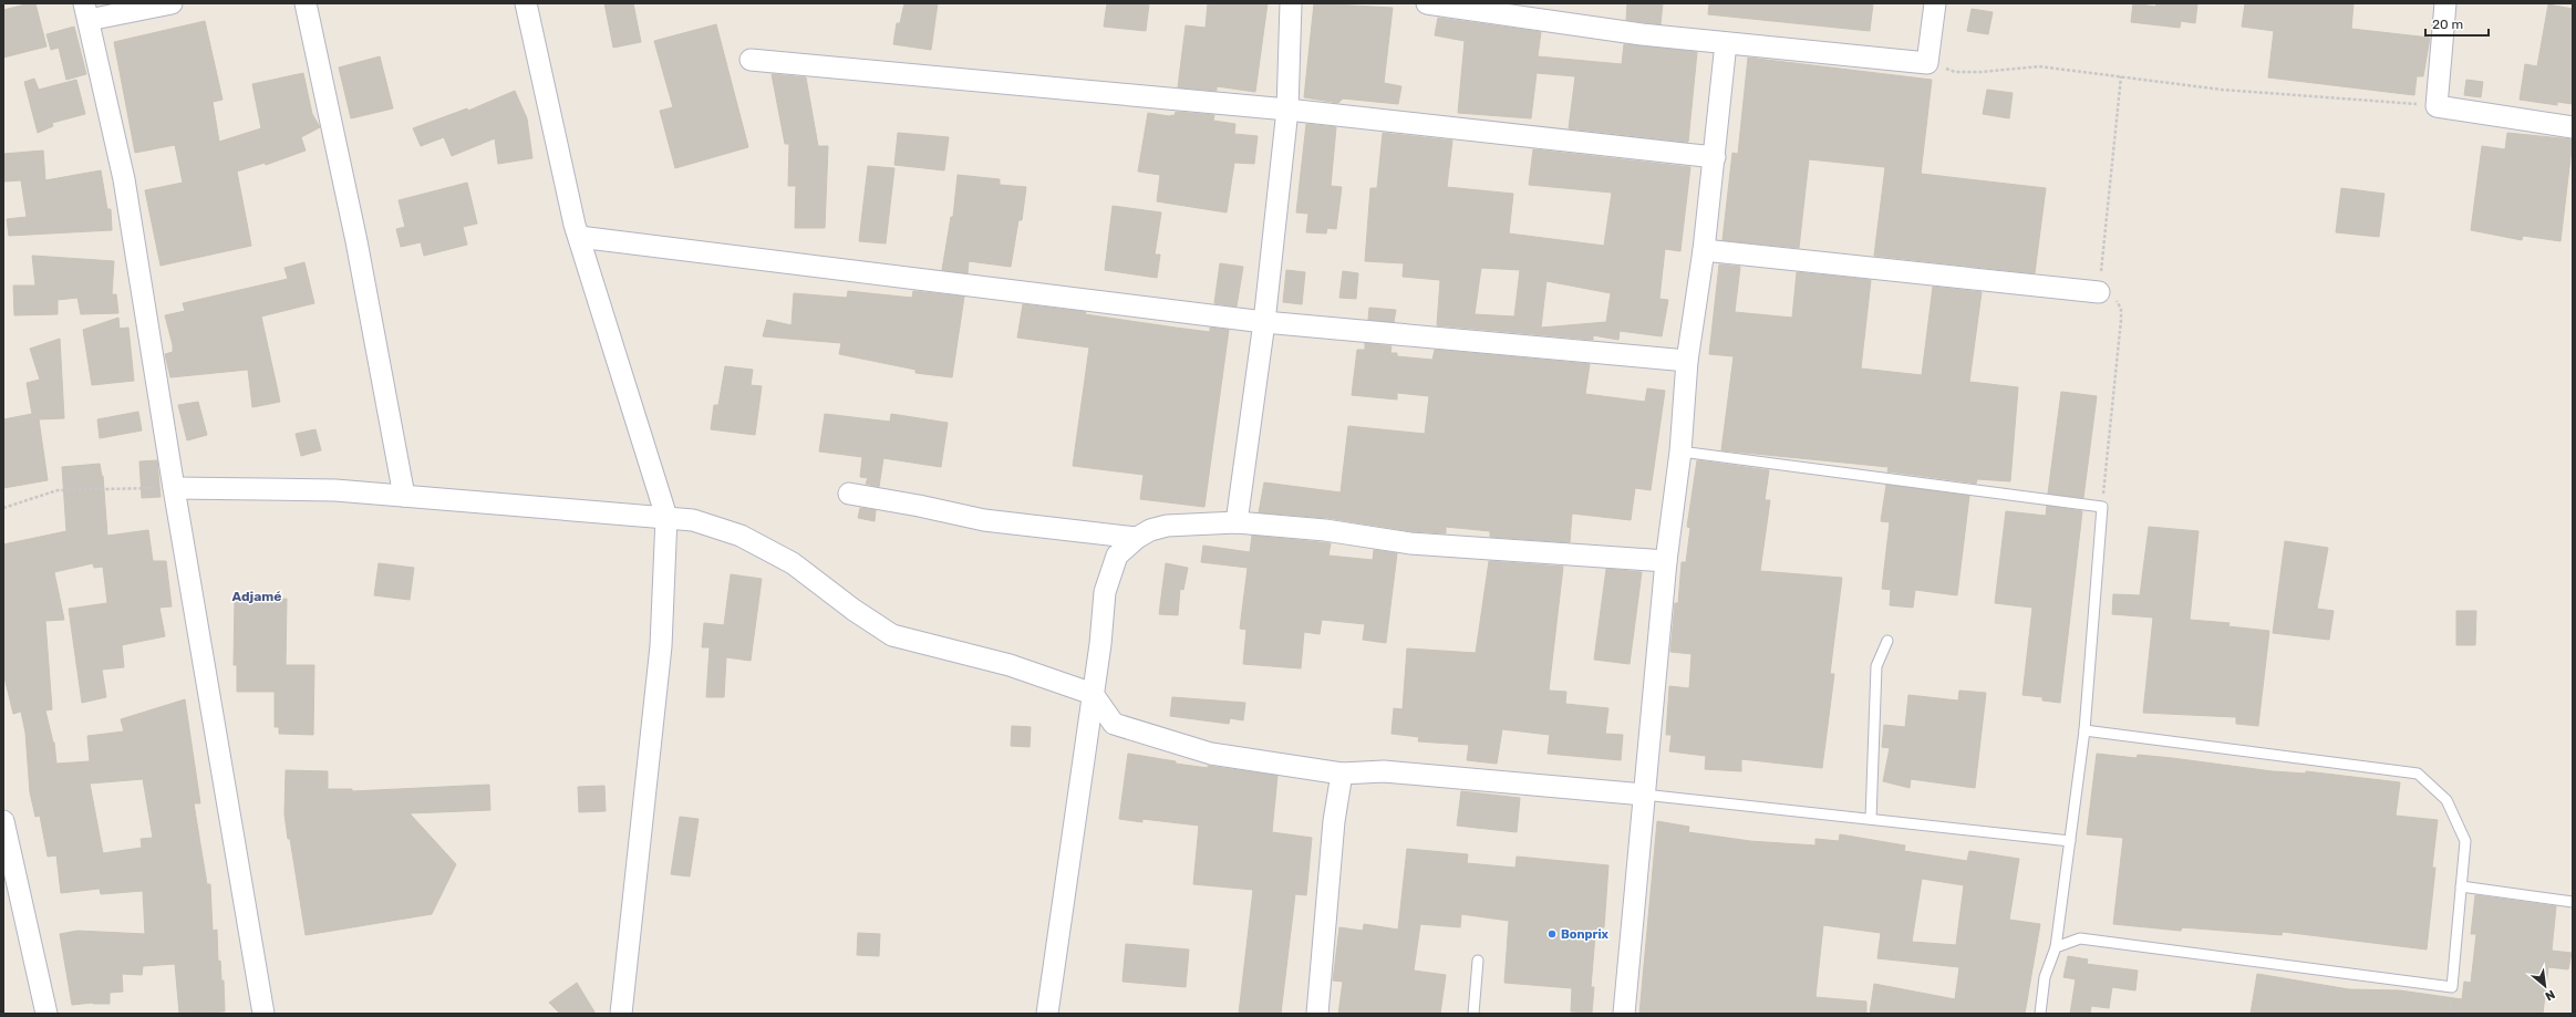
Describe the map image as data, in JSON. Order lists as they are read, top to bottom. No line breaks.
{"districts":["Adjamé"],"places":["Bonprix"],"scale_bar":"20 m","north":"bottom right"}
